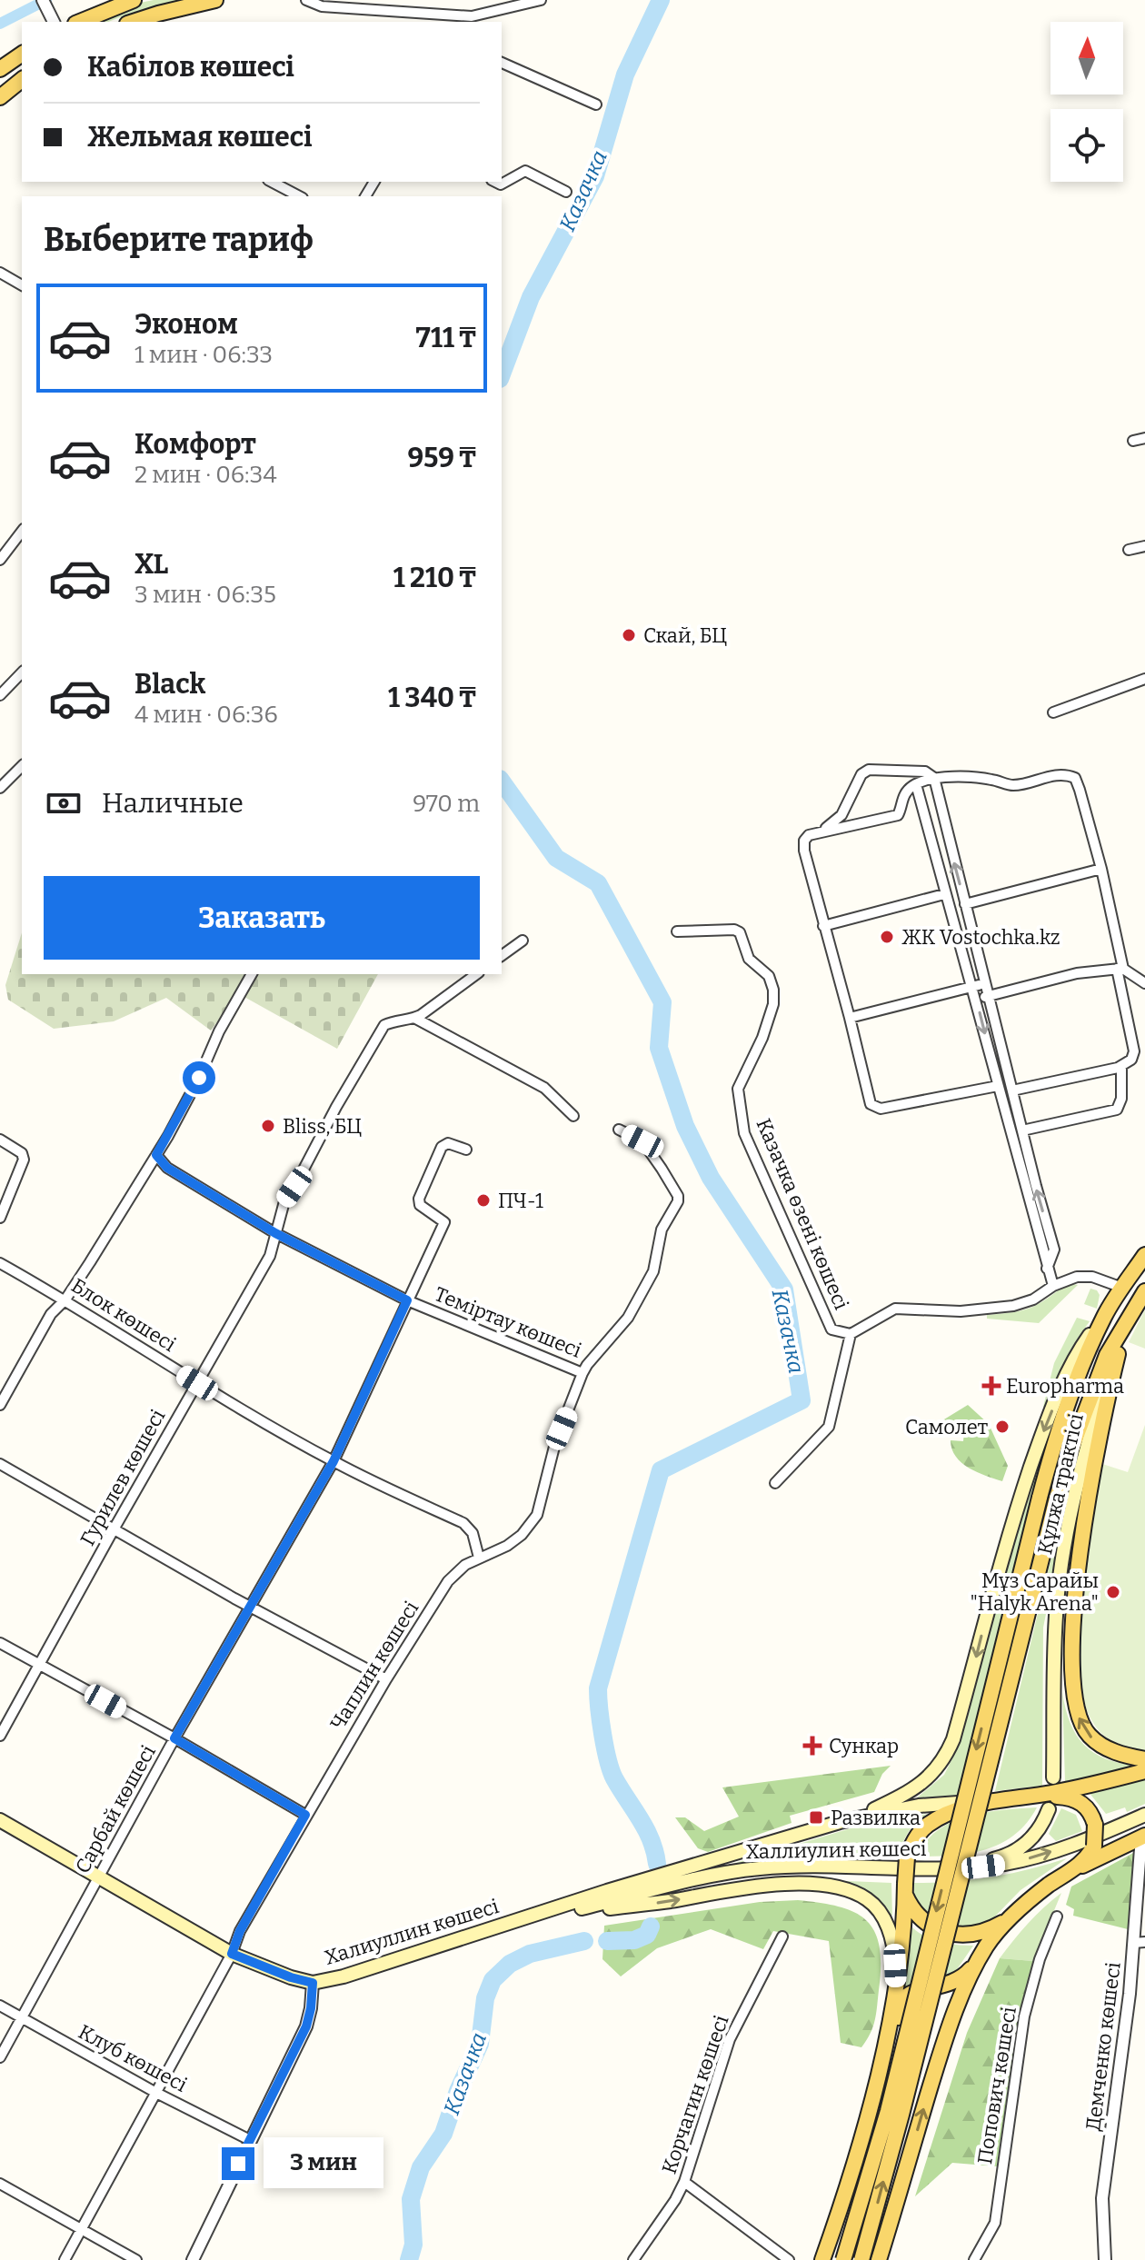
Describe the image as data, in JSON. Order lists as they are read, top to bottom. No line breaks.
{"streets":{"main road":["Құлжа трактісі","Халлиулин көшесі","Халиуллин көшесі"],"street":["Казачка өзені көшесі","Блок көшесі","Теміртау көшесі","Гурилев көшесі","Чаплин көшесі","Сарбай көшесі","Демченко көшесі","Клуб көшесі","Попович көшесі","Корчагин көшесі"]},"crossings":[["Блок көшесі","Гурилев көшесі"],["Блок көшесі","Чаплин көшесі"],["Блок көшесі","Сарбай көшесі"],["Теміртау көшесі","Гурилев көшесі"],["Теміртау көшесі","Чаплин көшесі"],["Теміртау көшесі","Сарбай көшесі"],["Чаплин көшесі","Халиуллин көшесі"],["Чаплин көшесі","Клуб көшесі"],["Сарбай көшесі","Халиуллин көшесі"],["Сарбай көшесі","Клуб көшесі"],["Халлиулин көшесі","Халиуллин көшесі"]],"water":["Казачка"],"places":{"other":["Скай, БЦ","ЖК Vostochka.kz","Bliss, БЦ","ПЧ-1","Самолет","Мұз Сарайы \"Halyk Arena\""],"health":["Europharma","Сункар"],"transit":["Развилка"]},"north":"top","page":{"banner":["Кабілов көшесі","Жельмая көшесі"],"heading":"Выберите тариф","list":[{"name":"Эконом","note":"1 мин · 06:33","value":"711 ₸"},{"name":"Комфорт","note":"2 мин · 06:34","value":"959 ₸"},{"name":"XL","note":"3 мин · 06:35","value":"1 210 ₸"},{"name":"Black","note":"4 мин · 06:36","value":"1 340 ₸"}],"pay":["Наличные","970 m"],"buttons":"Заказать","bubble":"3 мин"}}
